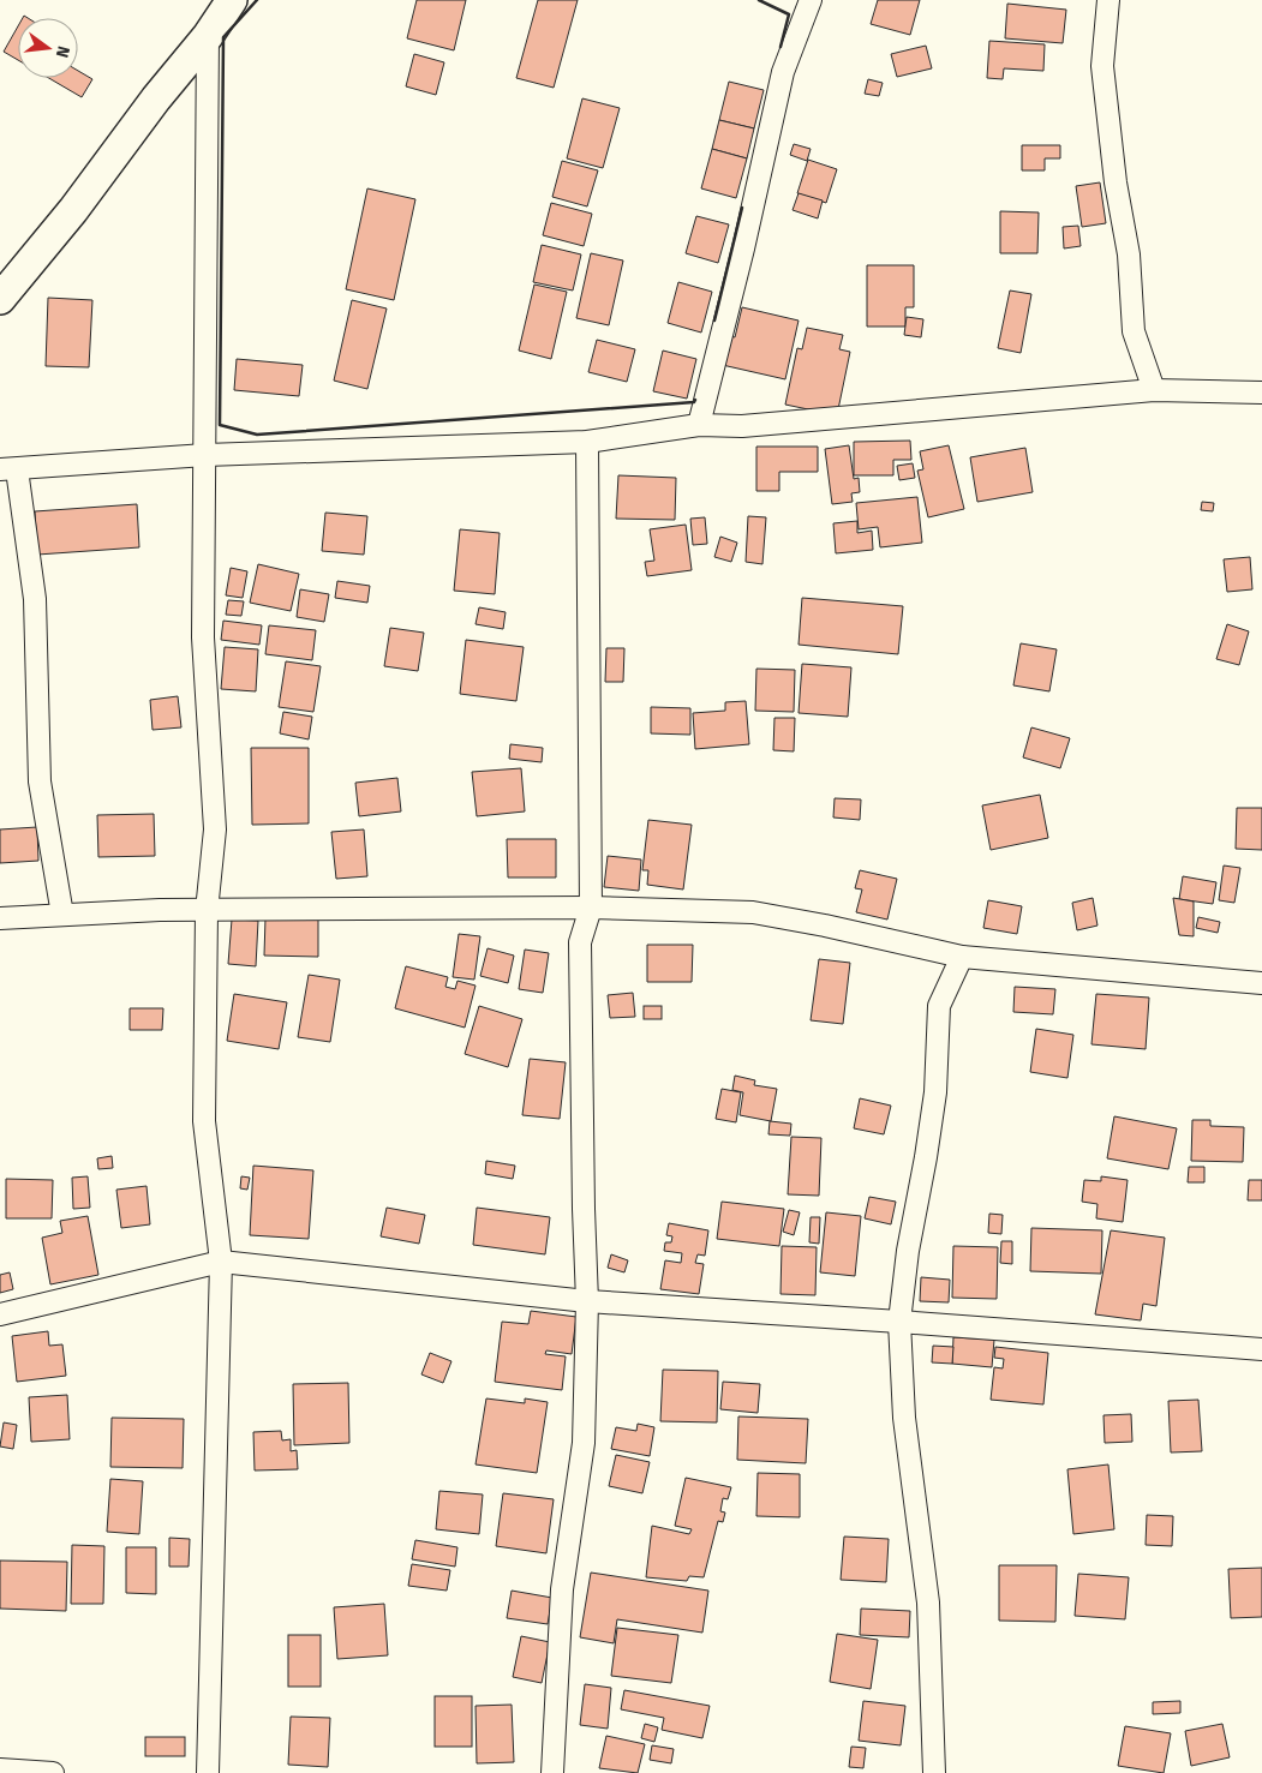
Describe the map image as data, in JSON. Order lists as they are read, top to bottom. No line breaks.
{"north":"right"}
